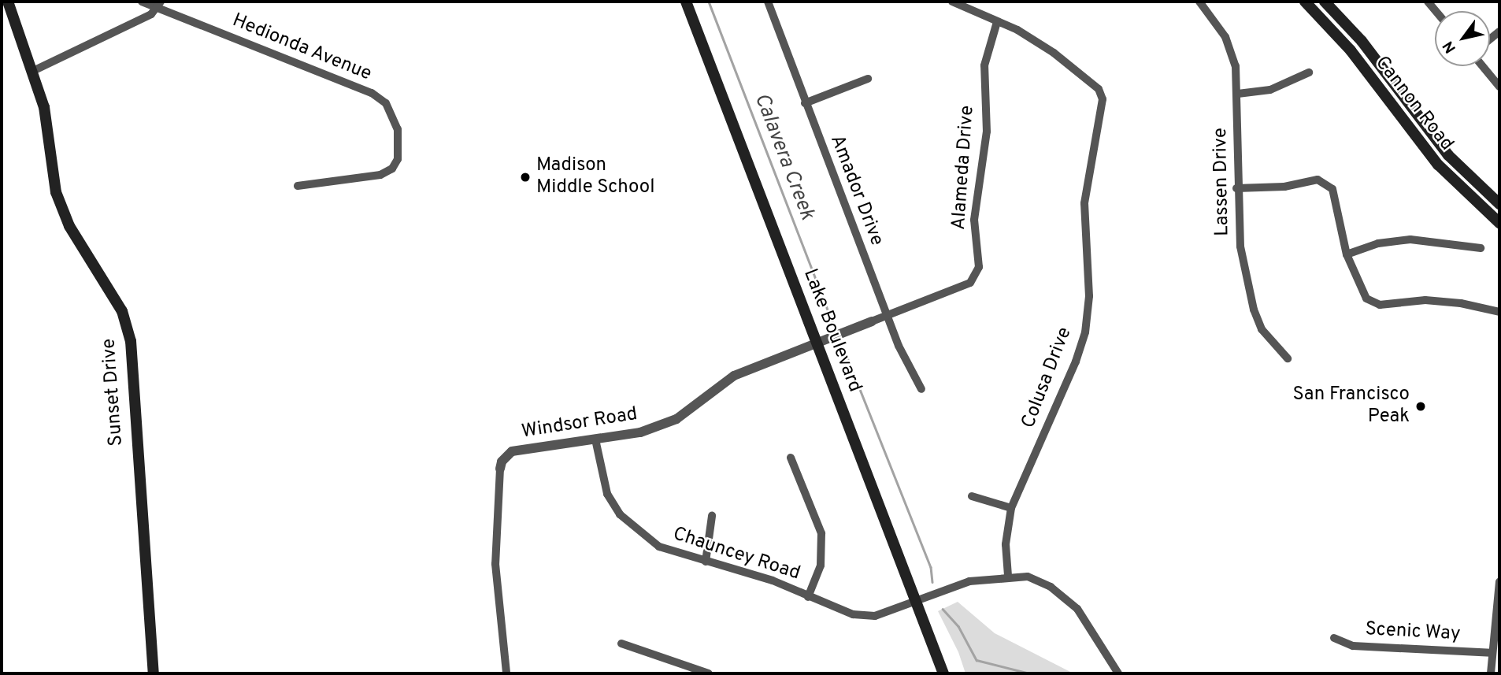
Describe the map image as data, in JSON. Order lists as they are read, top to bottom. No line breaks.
{"streets":{"main road":["Cannon Road","Lake Boulevard","Sunset Drive"],"street":["Hedionda Avenue","Alameda Drive","Lassen Drive","Amador Drive","Colusa Drive","Windsor Road","Chauncey Road","Scenic Way"]},"crossings":[["Alameda Drive","Amador Drive"],["Alameda Drive","Lake Boulevard"],["Alameda Drive","Colusa Drive"],["Alameda Drive","Windsor Road"],["Lake Boulevard","Windsor Road"],["Lake Boulevard","Chauncey Road"],["Colusa Drive","Chauncey Road"],["Windsor Road","Chauncey Road"]],"water":["Calavera Creek"],"places":["Madison Middle School","San Francisco Peak"],"north":"bottom left"}
